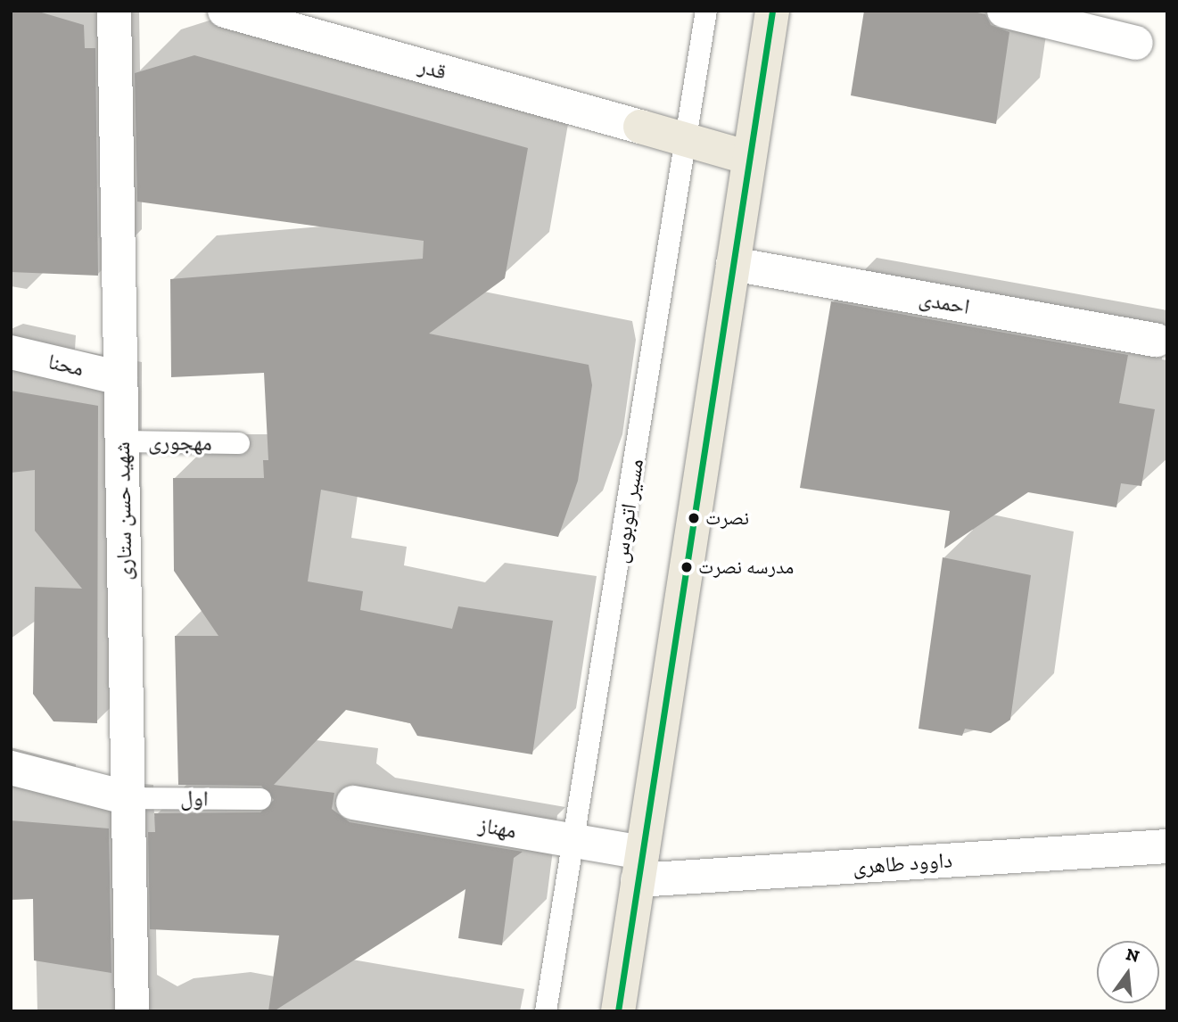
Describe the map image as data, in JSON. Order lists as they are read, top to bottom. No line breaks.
{"streets":{"street":["قدر","احمدی","محنا","شهید حسن ستاری","مهناز","داوود طاهری"],"lane":["مهجوری","مسیر اتوبوس","اول"]},"crossings":[["محنا","شهید حسن ستاری"],["مهجوری","شهید حسن ستاری"],["شهید حسن ستاری","اول"],["مسیر اتوبوس","مهناز"],["مهناز","داوود طاهری"]],"places":["نصرت","مدرسه نصرت"],"north":"top"}
